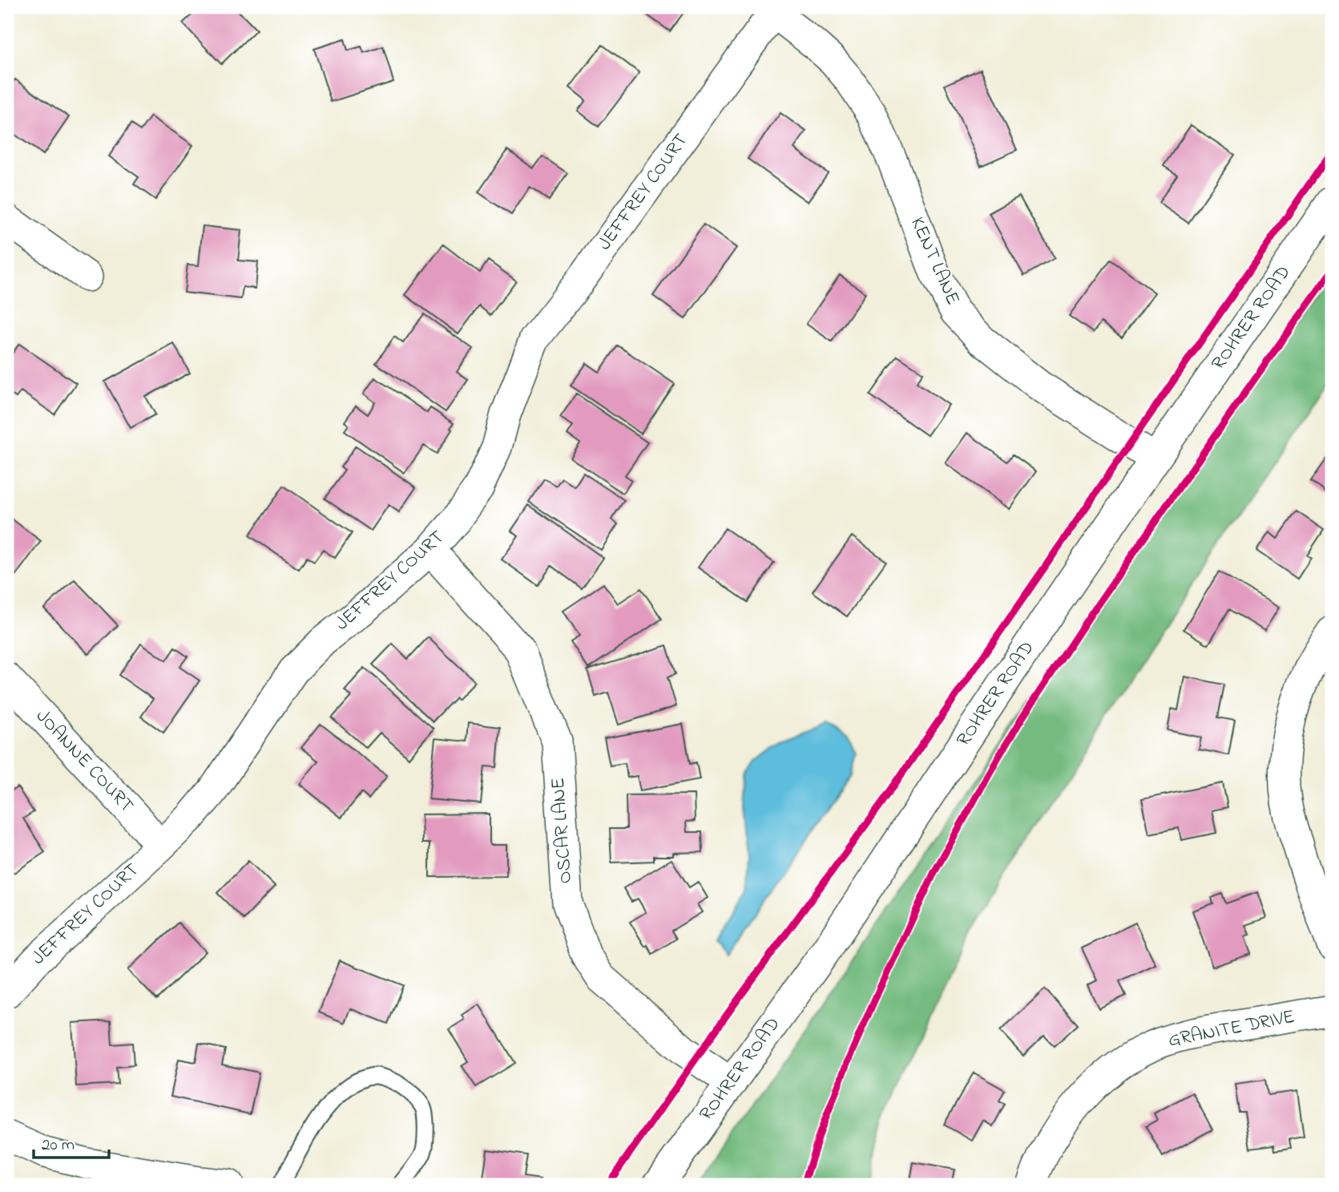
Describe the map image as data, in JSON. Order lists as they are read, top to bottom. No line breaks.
{"streets":{"street":["JEFFREY COURT","KENT LANE","ROHRER ROAD","JOANNE COURT","OSCAR LANE","GRANITE DRIVE"]},"crossings":[["JEFFREY COURT","KENT LANE"],["JEFFREY COURT","JOANNE COURT"],["JEFFREY COURT","OSCAR LANE"],["KENT LANE","ROHRER ROAD"],["ROHRER ROAD","OSCAR LANE"]],"scale_bar":"20 m"}
